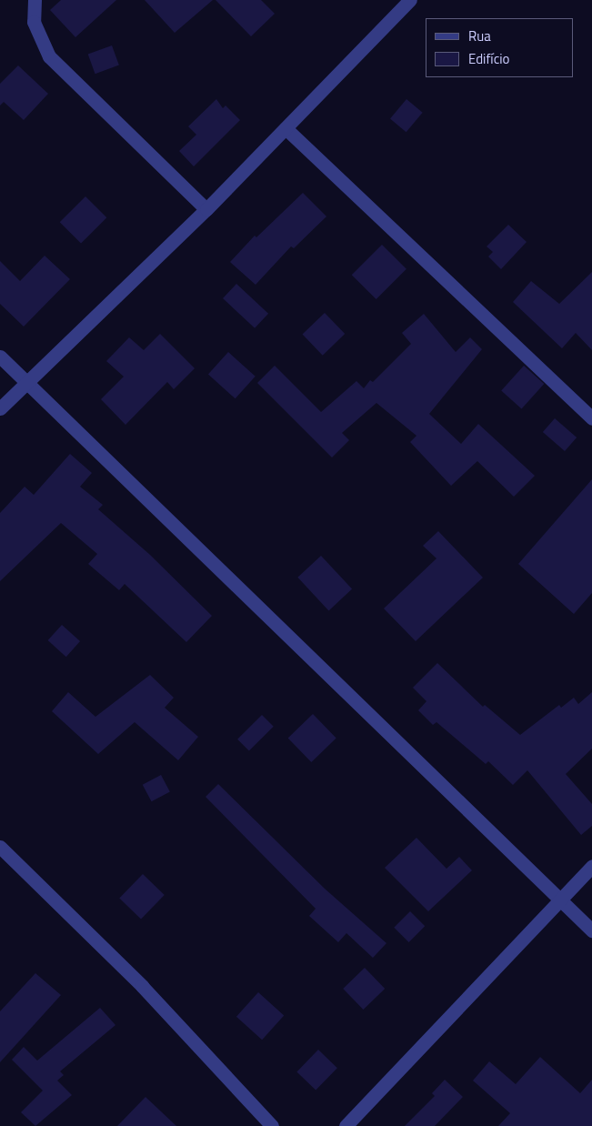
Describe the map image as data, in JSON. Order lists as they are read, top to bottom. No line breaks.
{"legend":["Rua","Edifício"]}
